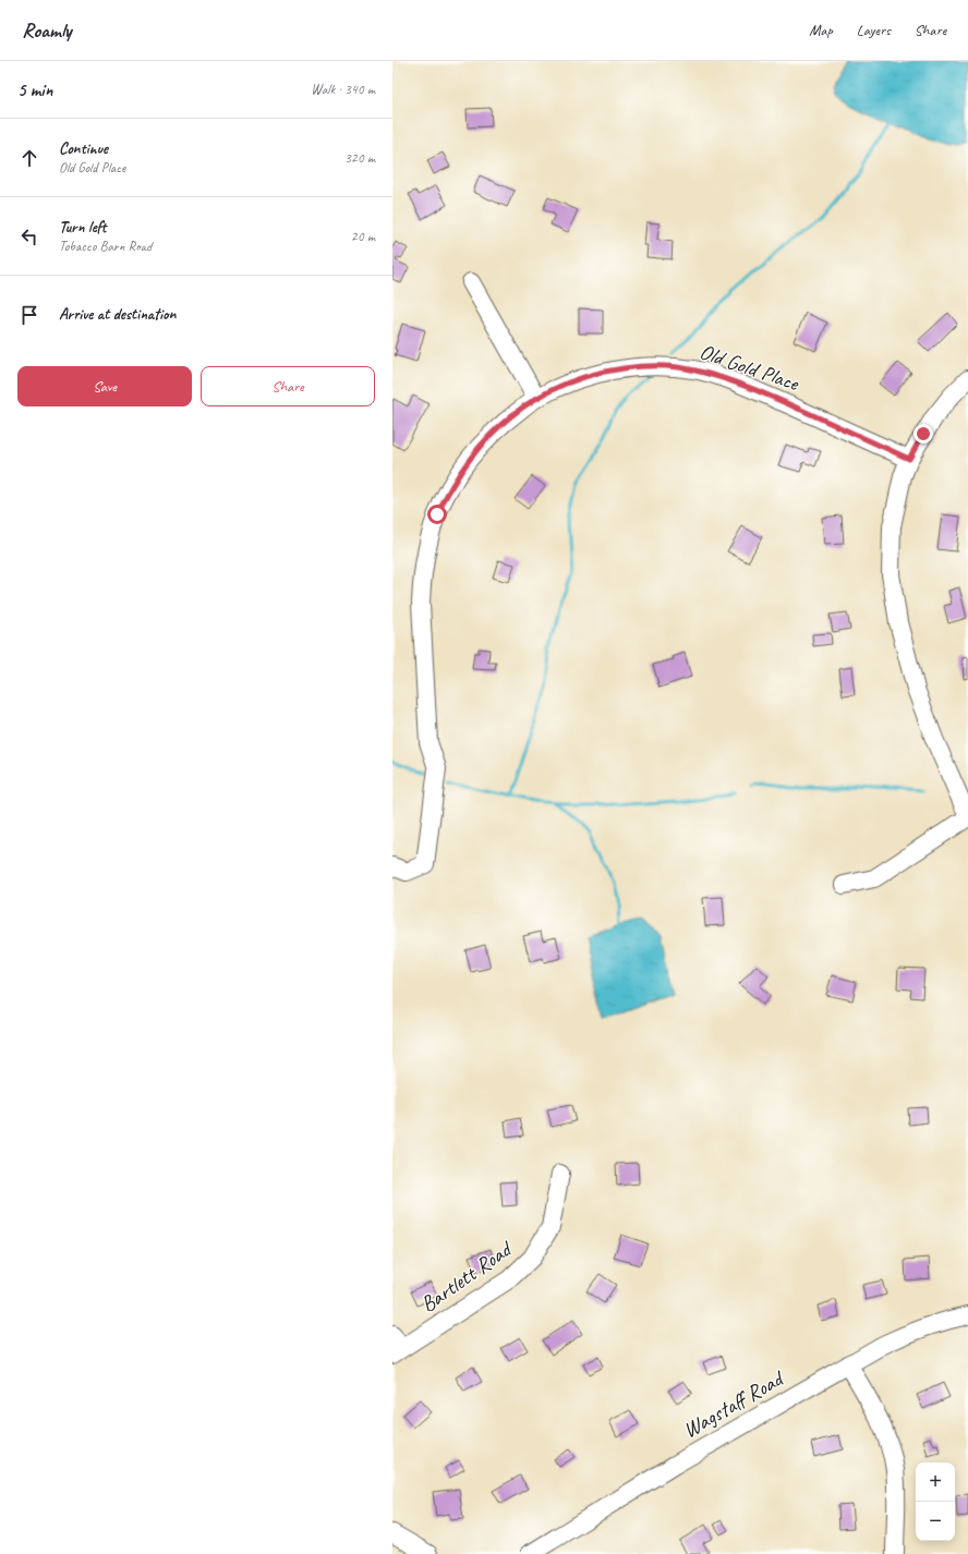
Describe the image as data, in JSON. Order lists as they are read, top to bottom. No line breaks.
{"streets":{"street":["Old Gold Place","Bartlett Road","Wagstaff Road"]},"page":{"header":"Roamly","nav":["Map","Layers","Share"],"heading":["5 min","Walk · 340 m"],"list":[["Continue","Old Gold Place","320 m"],["Turn left","Tobacco Barn Road","20 m"],"Arrive at destination"],"buttons":["Save","Share"],"map_buttons":["+","−"]}}
